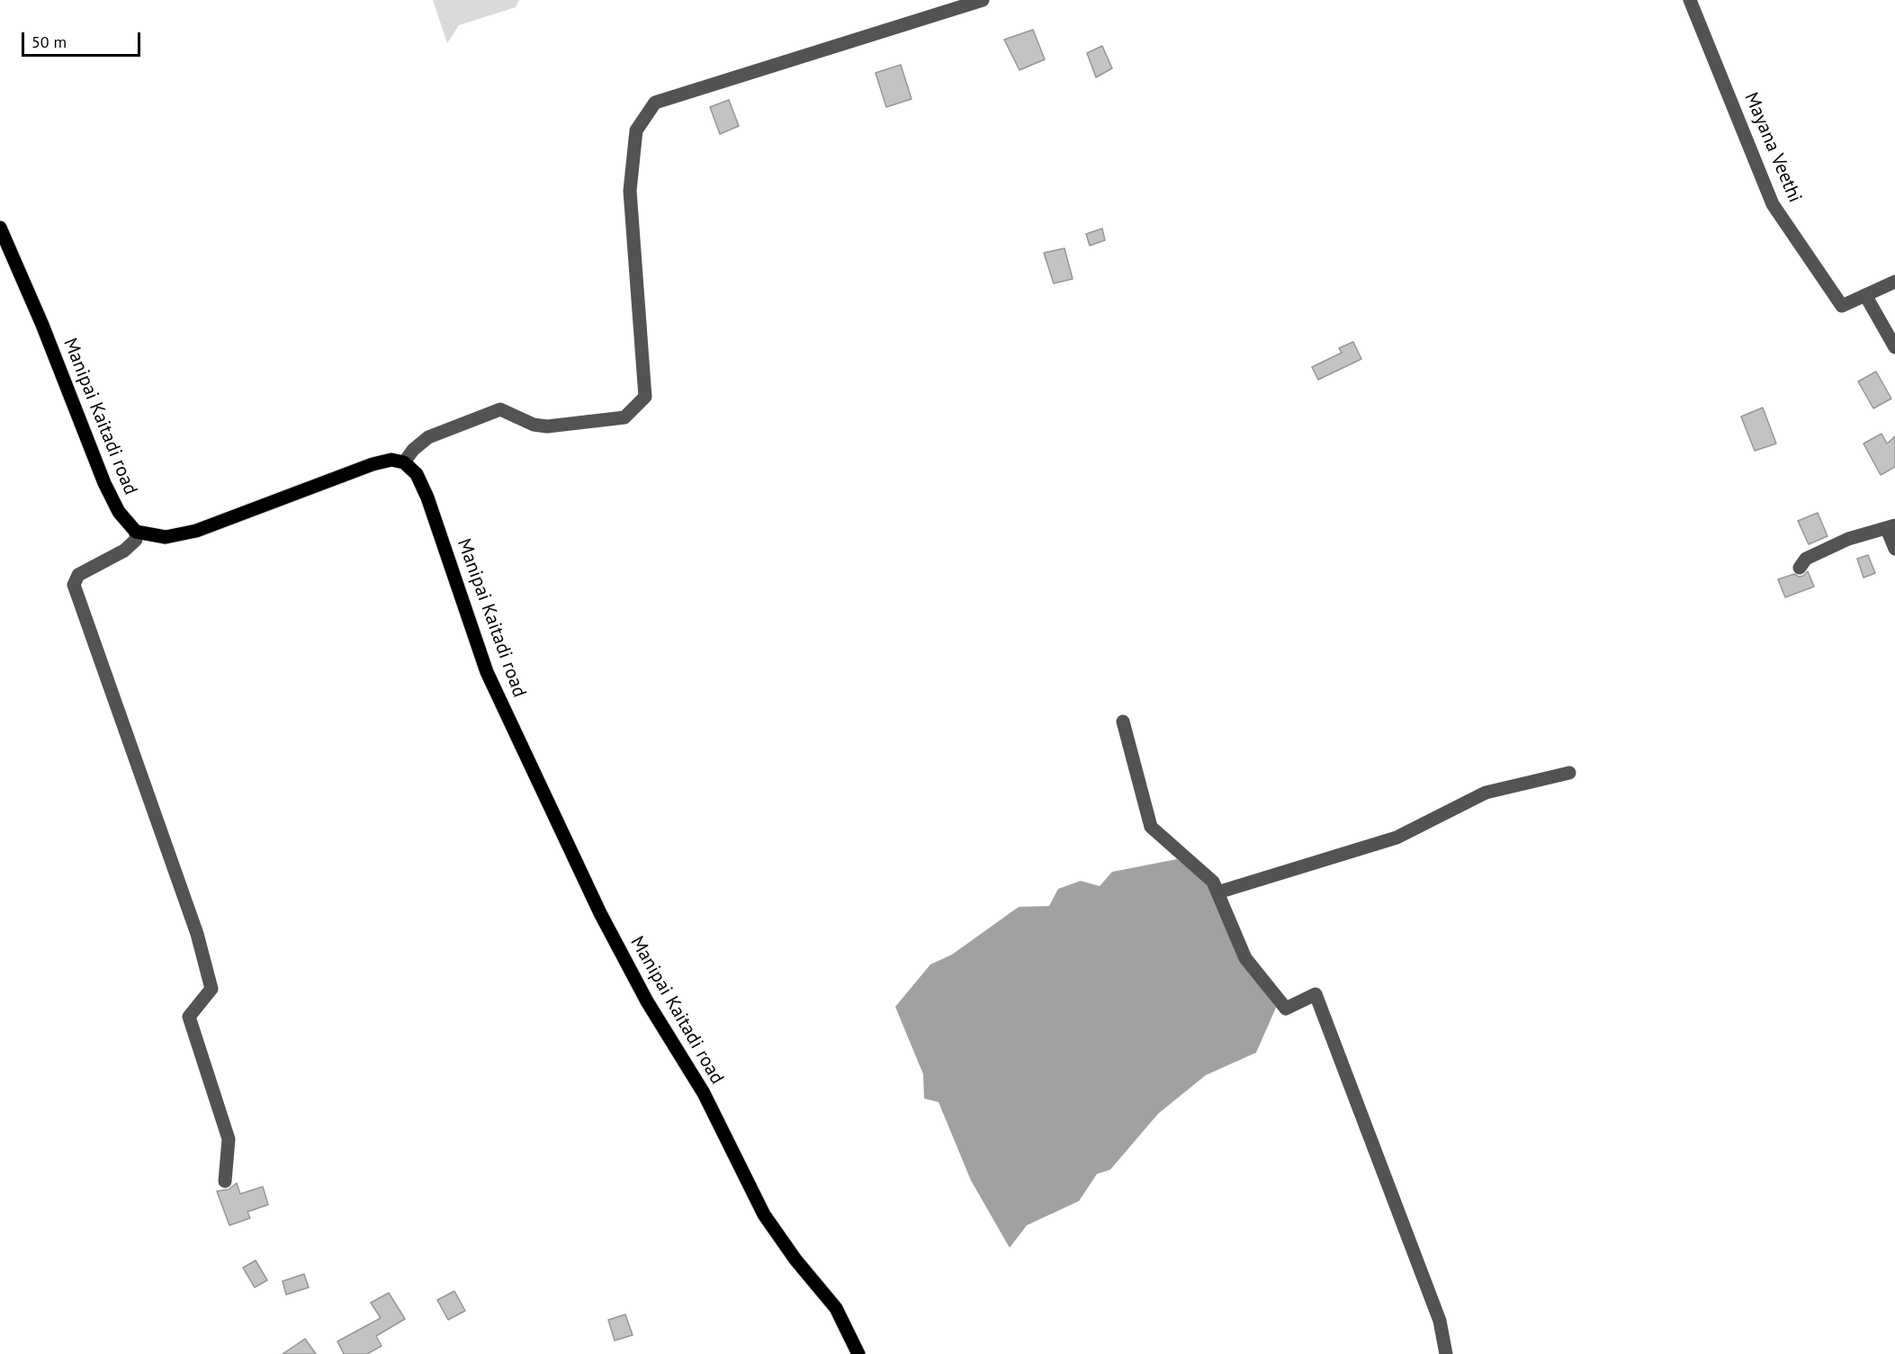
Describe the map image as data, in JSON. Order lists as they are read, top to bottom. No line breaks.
{"streets":{"main road":["Manipai Kaitadi road"],"street":["Mayana Veethi"]},"scale_bar":"50 m"}
